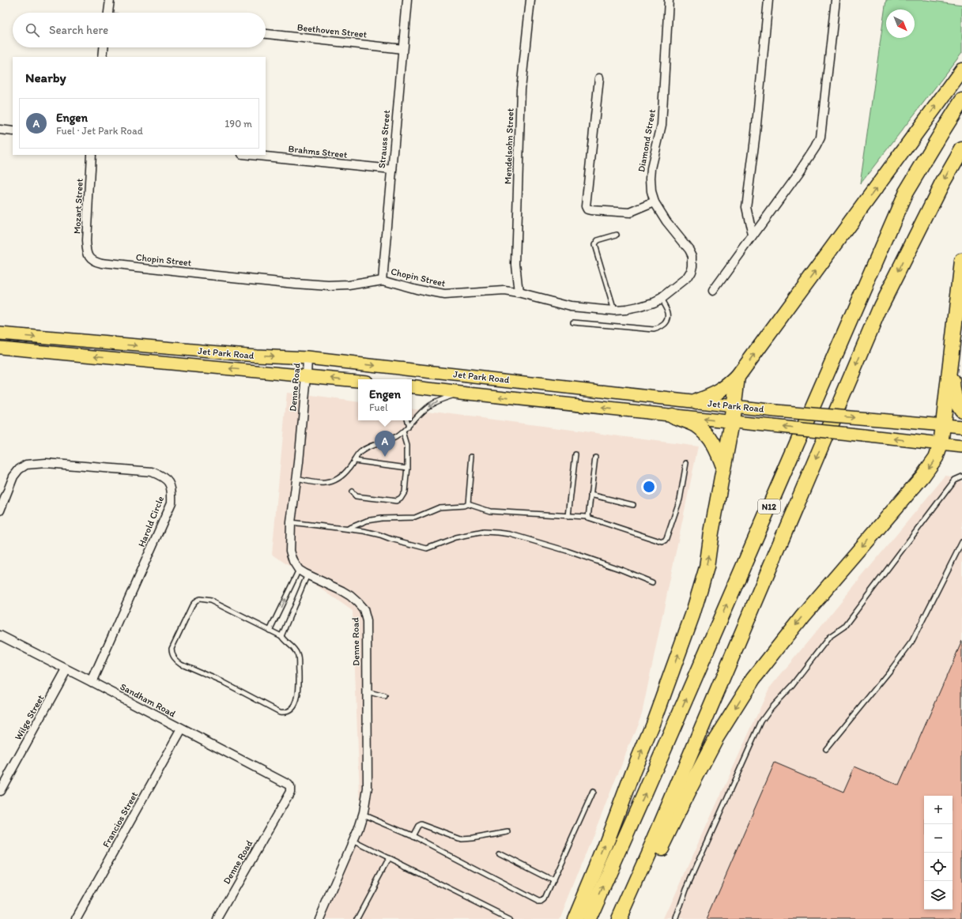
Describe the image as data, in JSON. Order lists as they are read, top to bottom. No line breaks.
{"streets":{"highway":["N12"],"main road":["Jet Park Road"],"street":["Beethoven Street","Strauss Street","Diamond Street","Mendelsohn Street","Brahms Street","Mozart Street","Chopin Street","Denne Road","Harold Circle","Sandham Road","Wilge Street","Francios Street"]},"crossings":[["Beethoven Street","Strauss Street"],["Strauss Street","Brahms Street"],["Strauss Street","Chopin Street"],["Diamond Street","Chopin Street"],["Mendelsohn Street","Chopin Street"],["Mozart Street","Chopin Street"],["Jet Park Road","Denne Road"],["Denne Road","Sandham Road"],["Harold Circle","Sandham Road"],["Sandham Road","Wilge Street"],["Sandham Road","Francios Street"]],"north":"bottom right","page":{"search":"Search here","heading":"Nearby","list":[{"mark":"A","name":"Engen","note":"Fuel · Jet Park Road","value":"190 m"}],"popup":["Engen","Fuel"],"pins":"A","map_buttons":["+","−"]}}
